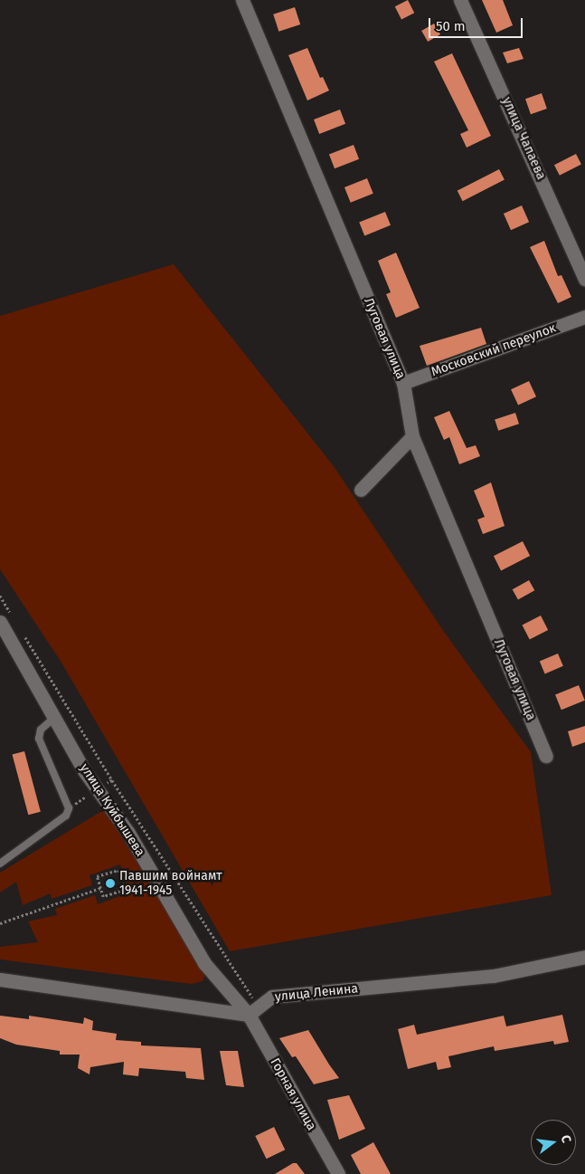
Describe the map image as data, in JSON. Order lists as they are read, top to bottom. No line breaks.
{"streets":{"street":["улица Чапаева","Луговая улица","Московский переулок","улица Куйбышева","улица Ленина","Горная улица"]},"crossings":[["Луговая улица","Московский переулок"],["улица Куйбышева","улица Ленина"],["улица Куйбышева","Горная улица"],["улица Ленина","Горная улица"]],"places":["Павшим войнамт 1941-1945"],"scale_bar":"50 m","north":"right"}
